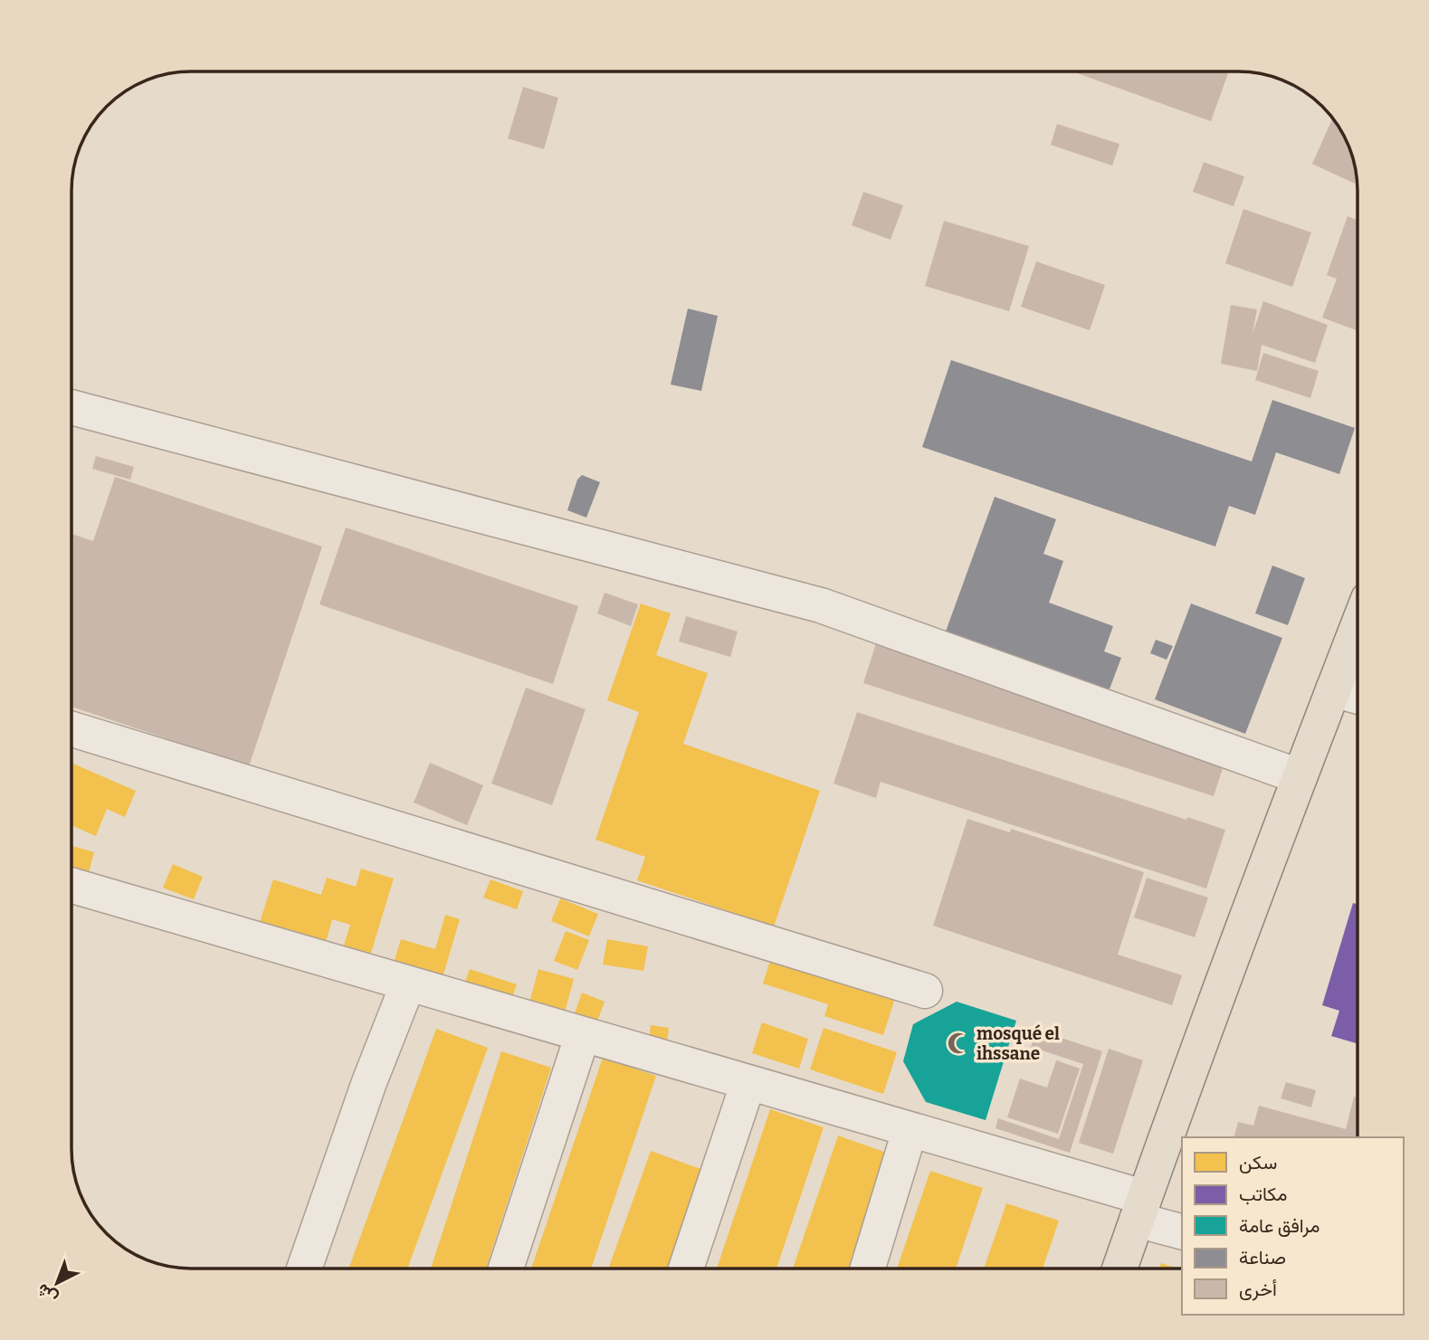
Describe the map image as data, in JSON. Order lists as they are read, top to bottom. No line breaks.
{"places":{"mosque":["mosqué el ihssane"]},"legend":["سكن","مكاتب","مرافق عامة","صناعة","أخرى"],"north":"bottom left"}
